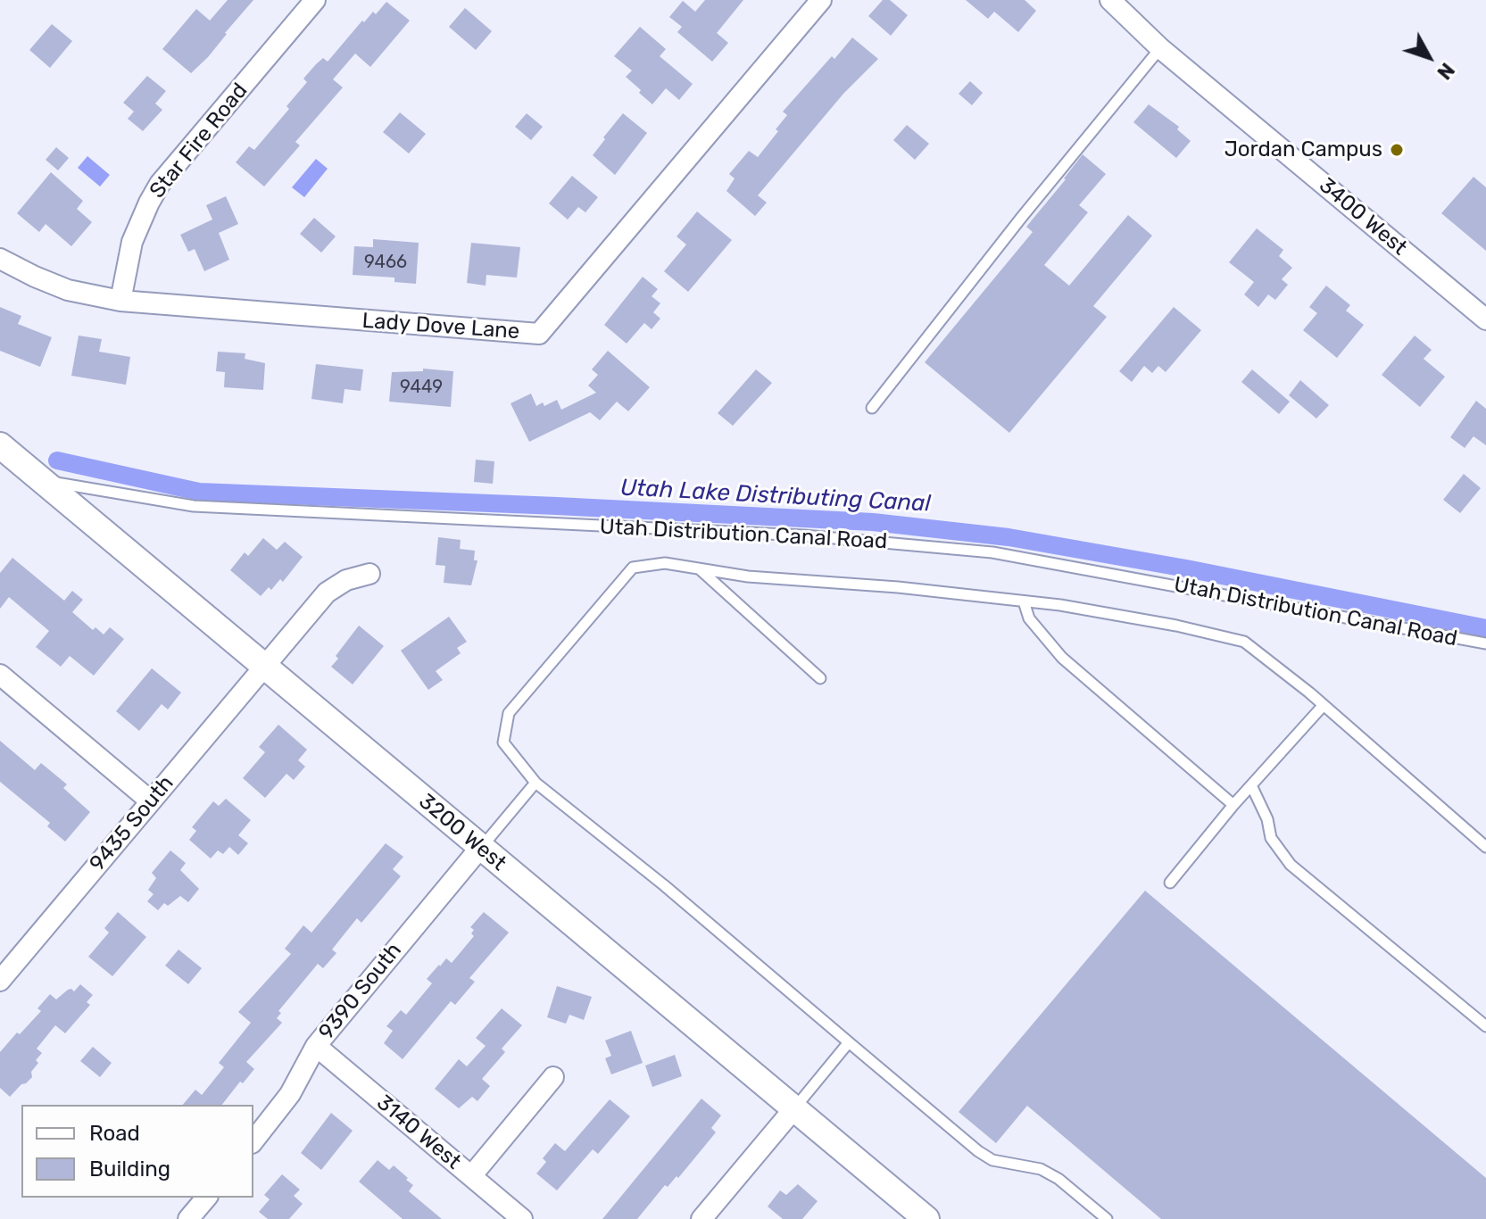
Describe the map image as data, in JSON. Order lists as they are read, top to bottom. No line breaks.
{"streets":{"street":["Star Fire Road","3400 West","Lady Dove Lane","9435 South","3200 West","9390 South","3140 West"],"lane":["Utah Distribution Canal Road"]},"crossings":[["Star Fire Road","Lady Dove Lane"],["Utah Distribution Canal Road","3200 West"],["9435 South","3200 West"],["3200 West","9390 South"],["9390 South","3140 West"]],"water":["Utah Lake Distributing Canal"],"places":["Jordan Campus"],"house_numbers":["9466","9449"],"legend":["Road","Building"],"north":"bottom right"}
